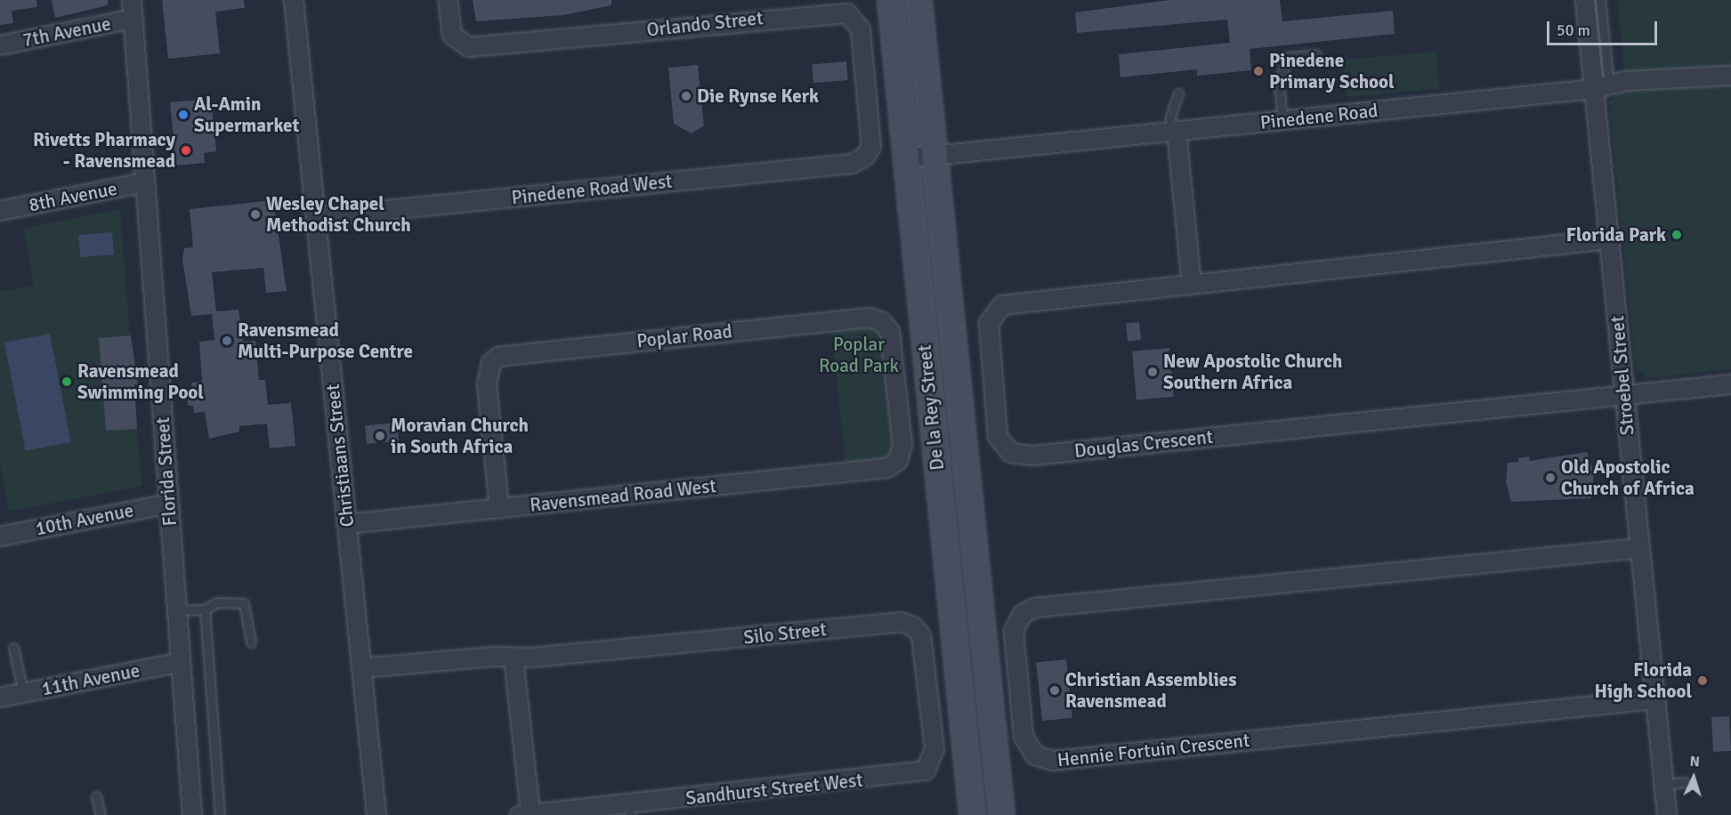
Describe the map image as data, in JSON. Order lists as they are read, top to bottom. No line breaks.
{"streets":{"main road":["De la Rey Street"],"street":["Orlando Street","7th Avenue","Pinedene Road","Pinedene Road West","8th Avenue","Poplar Road","Stroebel Street","Douglas Crescent","Christiaans Street","Florida Street","Ravensmead Road West","10th Avenue","Silo Street","11th Avenue","Hennie Fortuin Crescent","Sandhurst Street West"]},"crossings":[["Orlando Street","Pinedene Road West"],["7th Avenue","Florida Street"],["Pinedene Road","Stroebel Street"],["Pinedene Road","De la Rey Street"],["Pinedene Road West","Christiaans Street"],["8th Avenue","Florida Street"],["Poplar Road","Ravensmead Road West"],["Stroebel Street","Douglas Crescent"],["Stroebel Street","Hennie Fortuin Crescent"],["Christiaans Street","Ravensmead Road West"],["Christiaans Street","Silo Street"],["Florida Street","10th Avenue"],["Florida Street","11th Avenue"],["Silo Street","Sandhurst Street West"]],"parks":["Poplar Road Park"],"places":["Pinedene Primary School","Die Rynse Kerk","Al-Amin Supermarket","Rivetts Pharmacy - Ravensmead","Wesley Chapel Methodist Church","Florida Park","Ravensmead Multi-Purpose Centre","New Apostolic Church Southern Africa","Ravensmead Swimming Pool","Moravian Church in South Africa","Old Apostolic Church of Africa","Florida High School","Christian Assemblies Ravensmead"],"scale_bar":"50 m","north":"top"}
